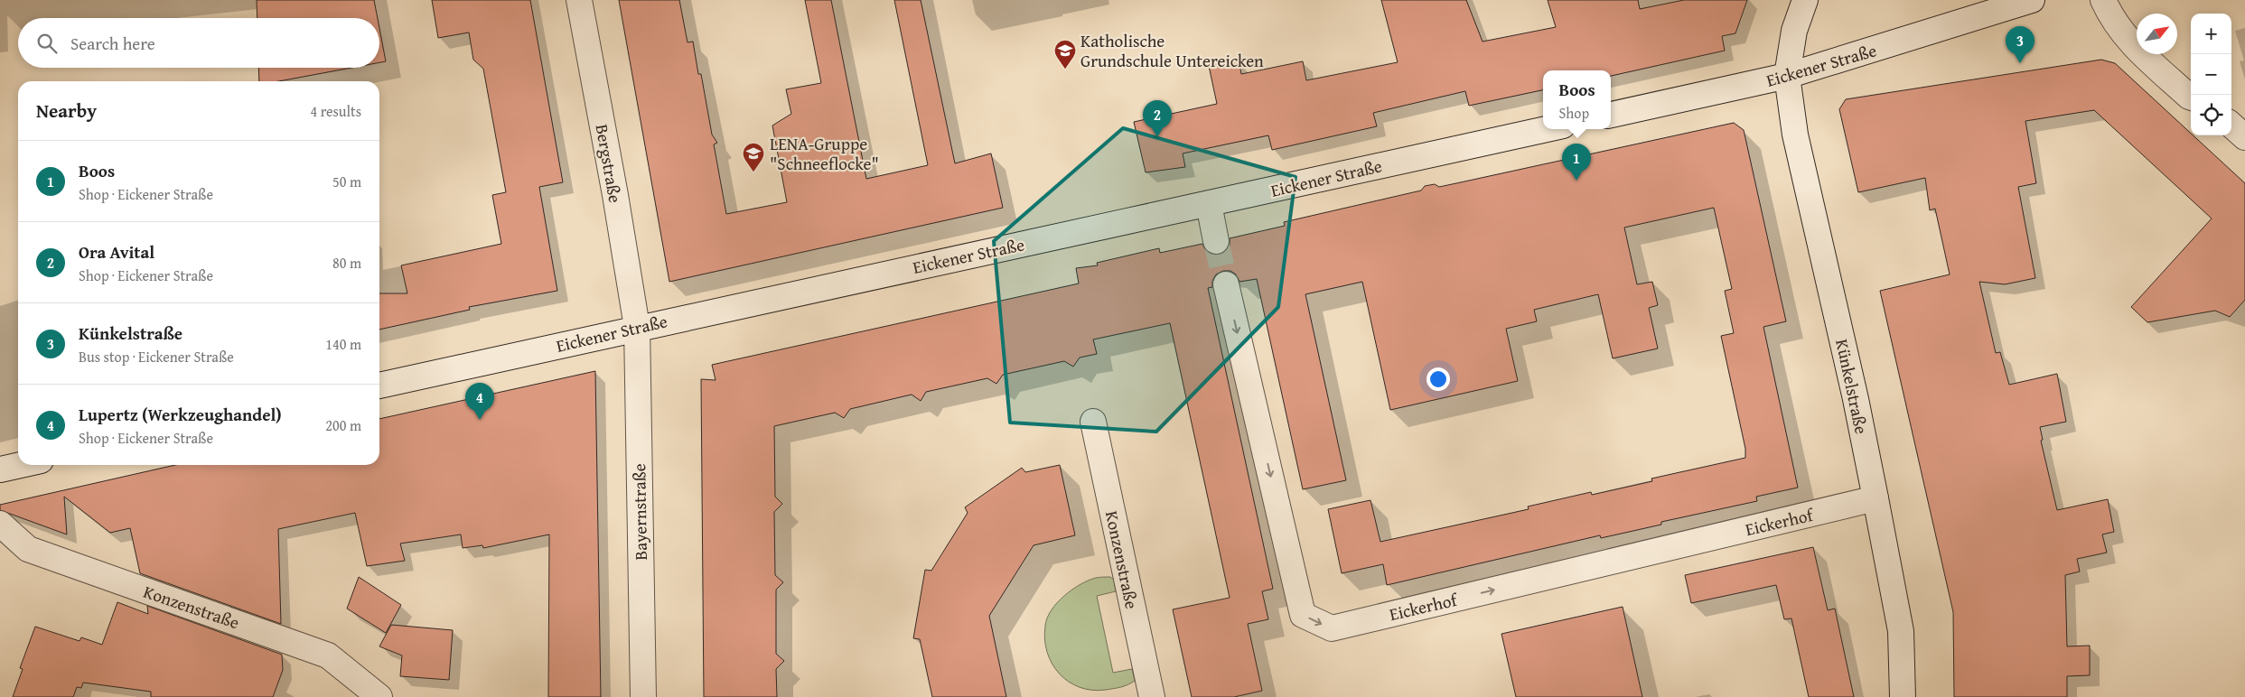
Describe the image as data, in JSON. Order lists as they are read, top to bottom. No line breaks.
{"streets":{"street":["Eickener Straße","Bergstraße","Künkelstraße","Bayernstraße","Eickerhof","Konzenstraße"]},"crossings":[["Eickener Straße","Bergstraße"],["Eickener Straße","Künkelstraße"],["Eickener Straße","Bayernstraße"],["Bergstraße","Bayernstraße"],["Künkelstraße","Eickerhof"]],"places":{"school or university":["Katholische Grundschule Untereicken","LENA-Gruppe \"Schneeflocke\""]},"north":"top right","page":{"map_buttons":["+","−"],"search":"Search here","pins":["3","2","1","4"],"popup":["Boos","Shop"],"heading":["Nearby","4 results"],"list":[{"mark":"1","name":"Boos","note":"Shop · Eickener Straße","value":"50 m"},{"mark":"2","name":"Ora Avital","note":"Shop · Eickener Straße","value":"80 m"},{"mark":"3","name":"Künkelstraße","note":"Bus stop · Eickener Straße","value":"140 m"},{"mark":"4","name":"Lupertz (Werkzeughandel)","note":"Shop · Eickener Straße","value":"200 m"}]}}
